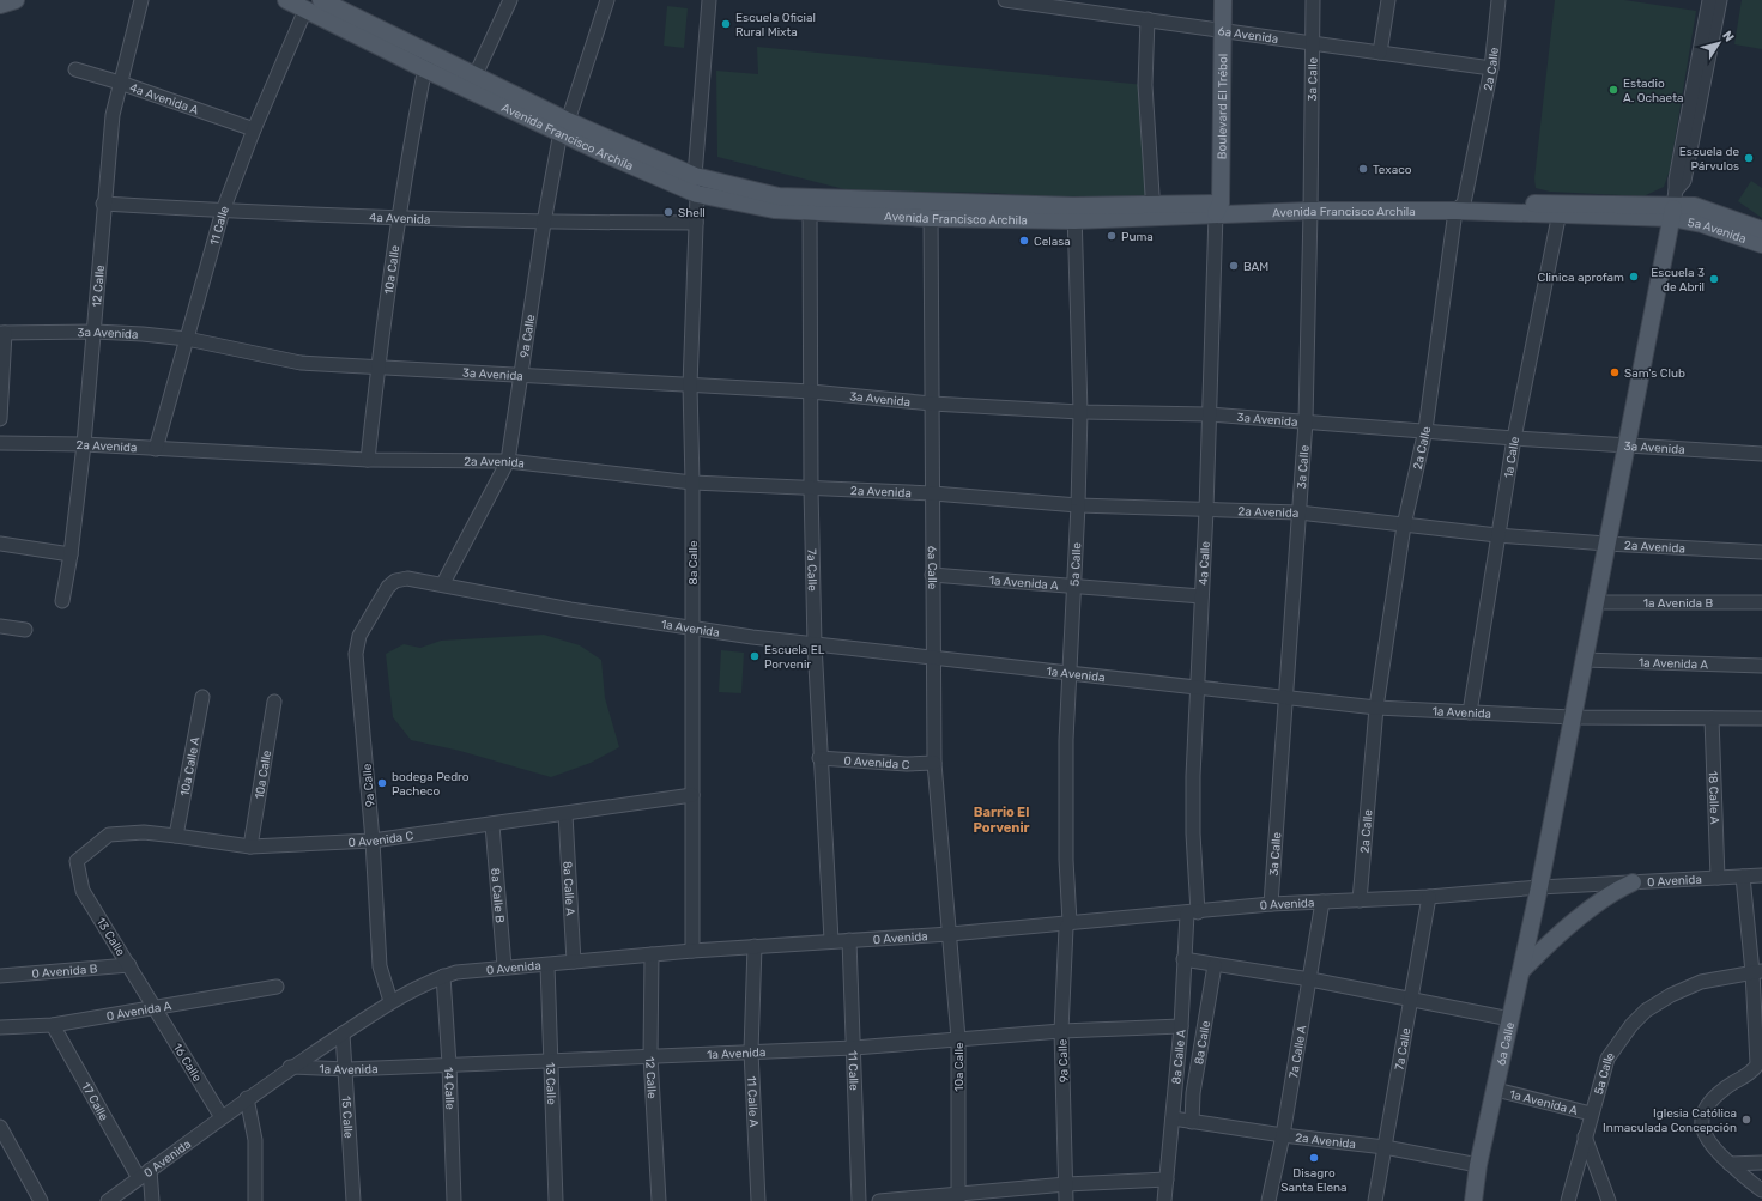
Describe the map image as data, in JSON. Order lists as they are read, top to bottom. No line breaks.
{"streets":{"main road":["Boulevard El Trébol","Avenida Francisco Archila","5a Avenida","6a Calle"],"street":["6a Avenida","2a Calle","3a Calle","4a Avenida A","4a Avenida","11 Calle","10a Calle","12 Calle","3a Avenida","9a Calle","2a Avenida","1a Calle","8a Calle","4a Calle","5a Calle","7a Calle","1a Avenida A","1a Avenida B","1a Avenida","0 Avenida C","10a Calle A","18 Calle A","0 Avenida","8a Calle A","8a Calle B","13 Calle","0 Avenida B","0 Avenida A","7a Calle A","16 Calle","14 Calle","17 Calle","11 Calle A","15 Calle"]},"crossings":[["6a Avenida","2a Calle"],["6a Avenida","3a Calle"],["6a Avenida","Boulevard El Trébol"],["2a Calle","Avenida Francisco Archila"],["2a Calle","3a Avenida"],["2a Calle","2a Avenida"],["2a Calle","1a Avenida"],["2a Calle","0 Avenida"],["3a Calle","Avenida Francisco Archila"],["3a Calle","3a Avenida"],["3a Calle","2a Avenida"],["3a Calle","1a Avenida"],["3a Calle","0 Avenida"],["4a Avenida A","11 Calle"],["4a Avenida A","12 Calle"],["Boulevard El Trébol","Avenida Francisco Archila"],["Boulevard El Trébol","4a Calle"],["Avenida Francisco Archila","11 Calle"],["Avenida Francisco Archila","5a Avenida"],["Avenida Francisco Archila","10a Calle"],["Avenida Francisco Archila","9a Calle"],["Avenida Francisco Archila","1a Calle"],["Avenida Francisco Archila","8a Calle"],["Avenida Francisco Archila","4a Calle"],["Avenida Francisco Archila","5a Calle"],["Avenida Francisco Archila","6a Calle"],["Avenida Francisco Archila","7a Calle"],["4a Avenida","11 Calle"],["4a Avenida","10a Calle"],["4a Avenida","12 Calle"],["4a Avenida","9a Calle"],["4a Avenida","8a Calle"],["11 Calle","3a Avenida"],["11 Calle","2a Avenida"],["11 Calle","1a Avenida"],["11 Calle","0 Avenida"],["5a Avenida","6a Calle"],["10a Calle","3a Avenida"],["10a Calle","2a Avenida"],["10a Calle","6a Calle"],["10a Calle","1a Avenida"],["10a Calle","0 Avenida C"],["10a Calle","0 Avenida"],["12 Calle","3a Avenida"],["12 Calle","2a Avenida"],["12 Calle","1a Avenida"],["12 Calle","0 Avenida"],["3a Avenida","9a Calle"],["3a Avenida","1a Calle"],["3a Avenida","8a Calle"],["3a Avenida","4a Calle"],["3a Avenida","5a Calle"],["3a Avenida","6a Calle"],["3a Avenida","7a Calle"],["9a Calle","2a Avenida"],["9a Calle","5a Calle"],["9a Calle","1a Avenida"],["9a Calle","0 Avenida C"],["9a Calle","0 Avenida"],["2a Avenida","1a Calle"],["2a Avenida","8a Calle"],["2a Avenida","4a Calle"],["2a Avenida","5a Calle"],["2a Avenida","6a Calle"],["2a Avenida","7a Calle"],["2a Avenida","8a Calle A"],["2a Avenida","7a Calle A"],["1a Calle","1a Avenida"],["8a Calle","1a Avenida"],["8a Calle","0 Avenida C"],["8a Calle","0 Avenida"],["4a Calle","1a Avenida A"],["4a Calle","1a Avenida"],["4a Calle","0 Avenida"],["4a Calle","8a Calle A"],["5a Calle","1a Avenida A"],["5a Calle","1a Avenida"],["5a Calle","0 Avenida"],["6a Calle","1a Avenida A"],["6a Calle","1a Avenida B"],["6a Calle","1a Avenida"],["6a Calle","0 Avenida C"],["6a Calle","0 Avenida"],["7a Calle","1a Avenida"],["7a Calle","0 Avenida C"],["7a Calle","0 Avenida"],["1a Avenida","18 Calle A"],["1a Avenida","0 Avenida"],["1a Avenida","8a Calle A"],["1a Avenida","13 Calle"],["1a Avenida","14 Calle"],["1a Avenida","11 Calle A"],["1a Avenida","15 Calle"],["0 Avenida C","10a Calle A"],["0 Avenida C","8a Calle A"],["0 Avenida C","8a Calle B"],["0 Avenida C","13 Calle"],["18 Calle A","0 Avenida"],["0 Avenida","8a Calle A"],["0 Avenida","8a Calle B"],["0 Avenida","13 Calle"],["0 Avenida","7a Calle A"],["0 Avenida","16 Calle"],["0 Avenida","14 Calle"],["0 Avenida","17 Calle"],["0 Avenida","11 Calle A"],["0 Avenida","15 Calle"],["13 Calle","0 Avenida B"],["13 Calle","0 Avenida A"],["13 Calle","16 Calle"],["0 Avenida A","16 Calle"],["0 Avenida A","17 Calle"]],"districts":["Barrio El Porvenir"],"places":["Escuela Oficial Rural Mixta","Estadio A. Ochaeta","Escuela de Párvulos","Texaco","Shell","Puma","Celasa","BAM","Clinica aprofam","Escuela 3 de Abril","Sam's Club","Escuela EL Porvenir","bodega Pedro Pacheco","Iglesia Católica Inmaculada Concepción","Disagro Santa Elena"],"north":"top right"}
